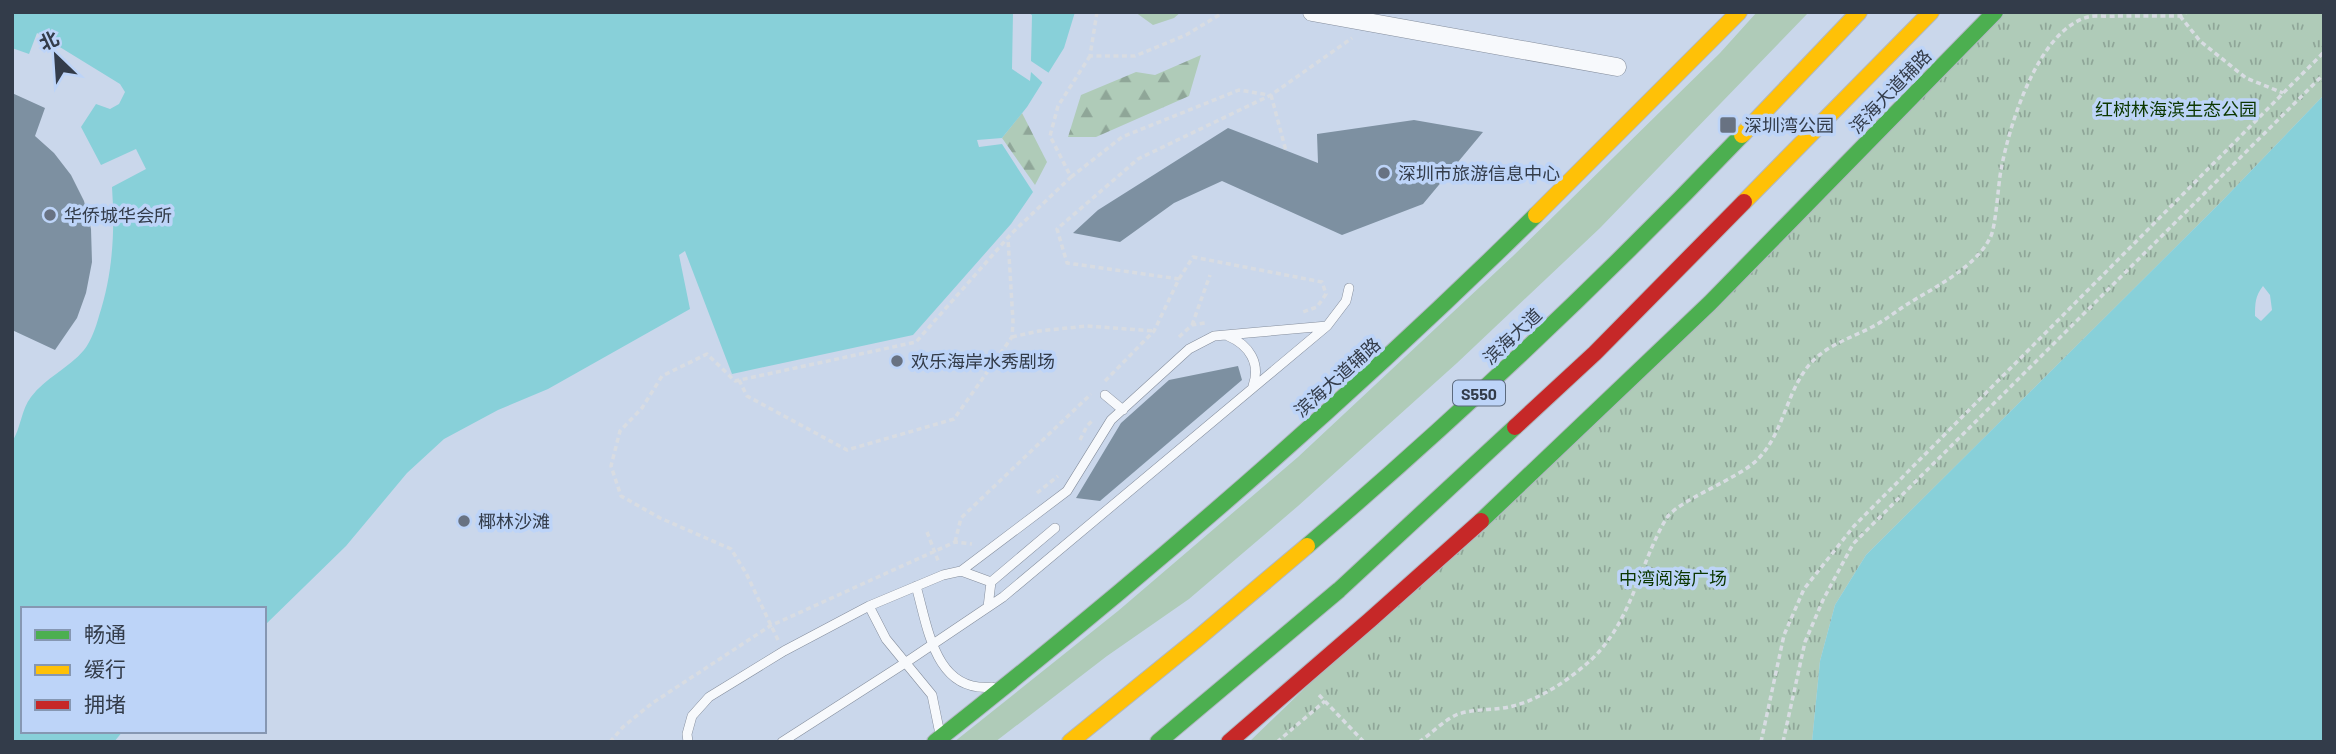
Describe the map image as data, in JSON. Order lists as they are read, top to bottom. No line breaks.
{"streets":{"main road":["滨海大道辅路","滨海大道","S550"]},"crossings":[["滨海大道辅路","S550"]],"parks":["红树林海滨生态公园","中湾阅海广场"],"places":{"transit":["深圳湾公园"],"other":["深圳市旅游信息中心","华侨城华会所","欢乐海岸水秀剧场","椰林沙滩"]},"legend":["畅通","缓行","拥堵"],"north":"top left"}
